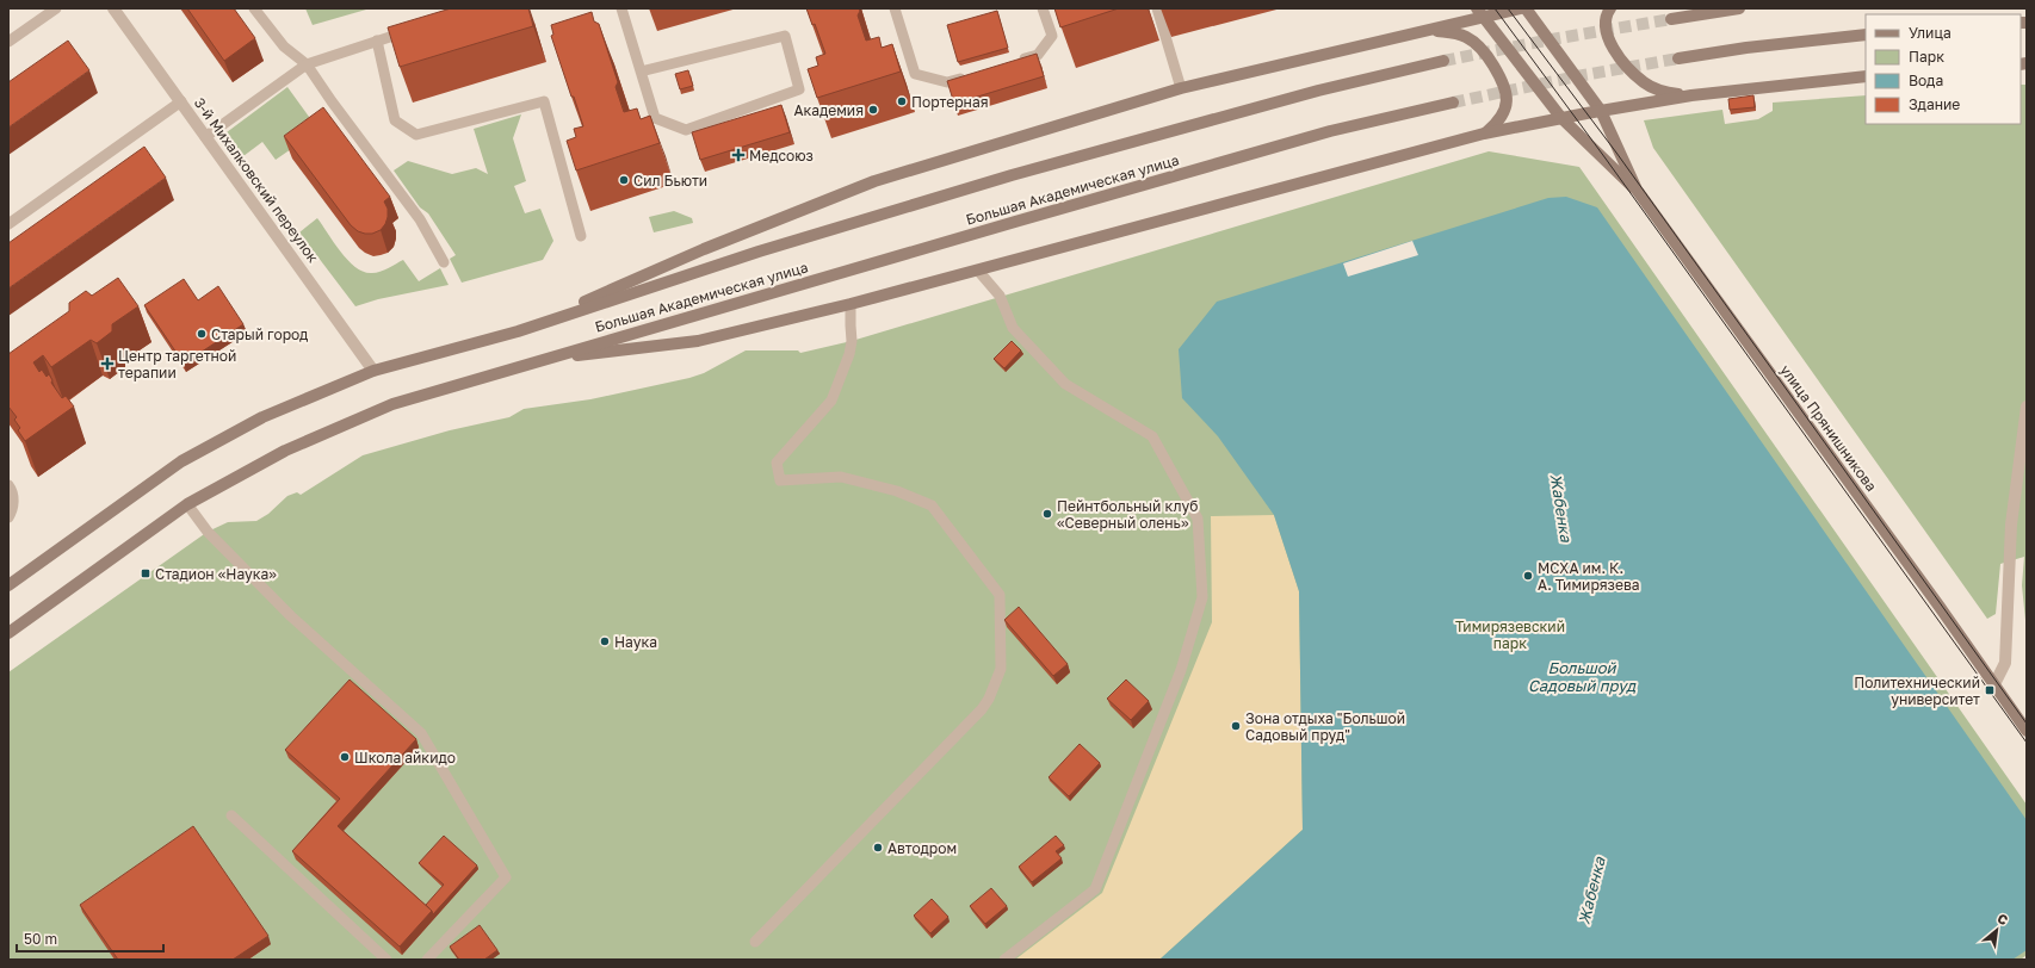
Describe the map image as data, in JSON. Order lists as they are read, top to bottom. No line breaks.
{"streets":{"main road":["Большая Академическая улица","улица Прянишникова"],"street":["3-й Михалковский переулок"]},"crossings":[["3-й Михалковский переулок","Большая Академическая улица"]],"water":["Жабенка","Большой Садовый пруд"],"parks":["Тимирязевский парк"],"places":{"other":["Портерная","Академия","Сил Бьюти","Старый город","Пейнтбольный клуб «Северный олень»","МСХА им. К. А. Тимирязева","Наука","Зона отдыха \"Большой Садовый пруд\"","Школа айкидо","Автодром"],"health":["Медсоюз","Центр таргетной терапии"],"transit":["Стадион «Наука»","Политехнический университет"]},"legend":["Улица","Парк","Вода","Здание"],"scale_bar":"50 m","north":"top right"}
